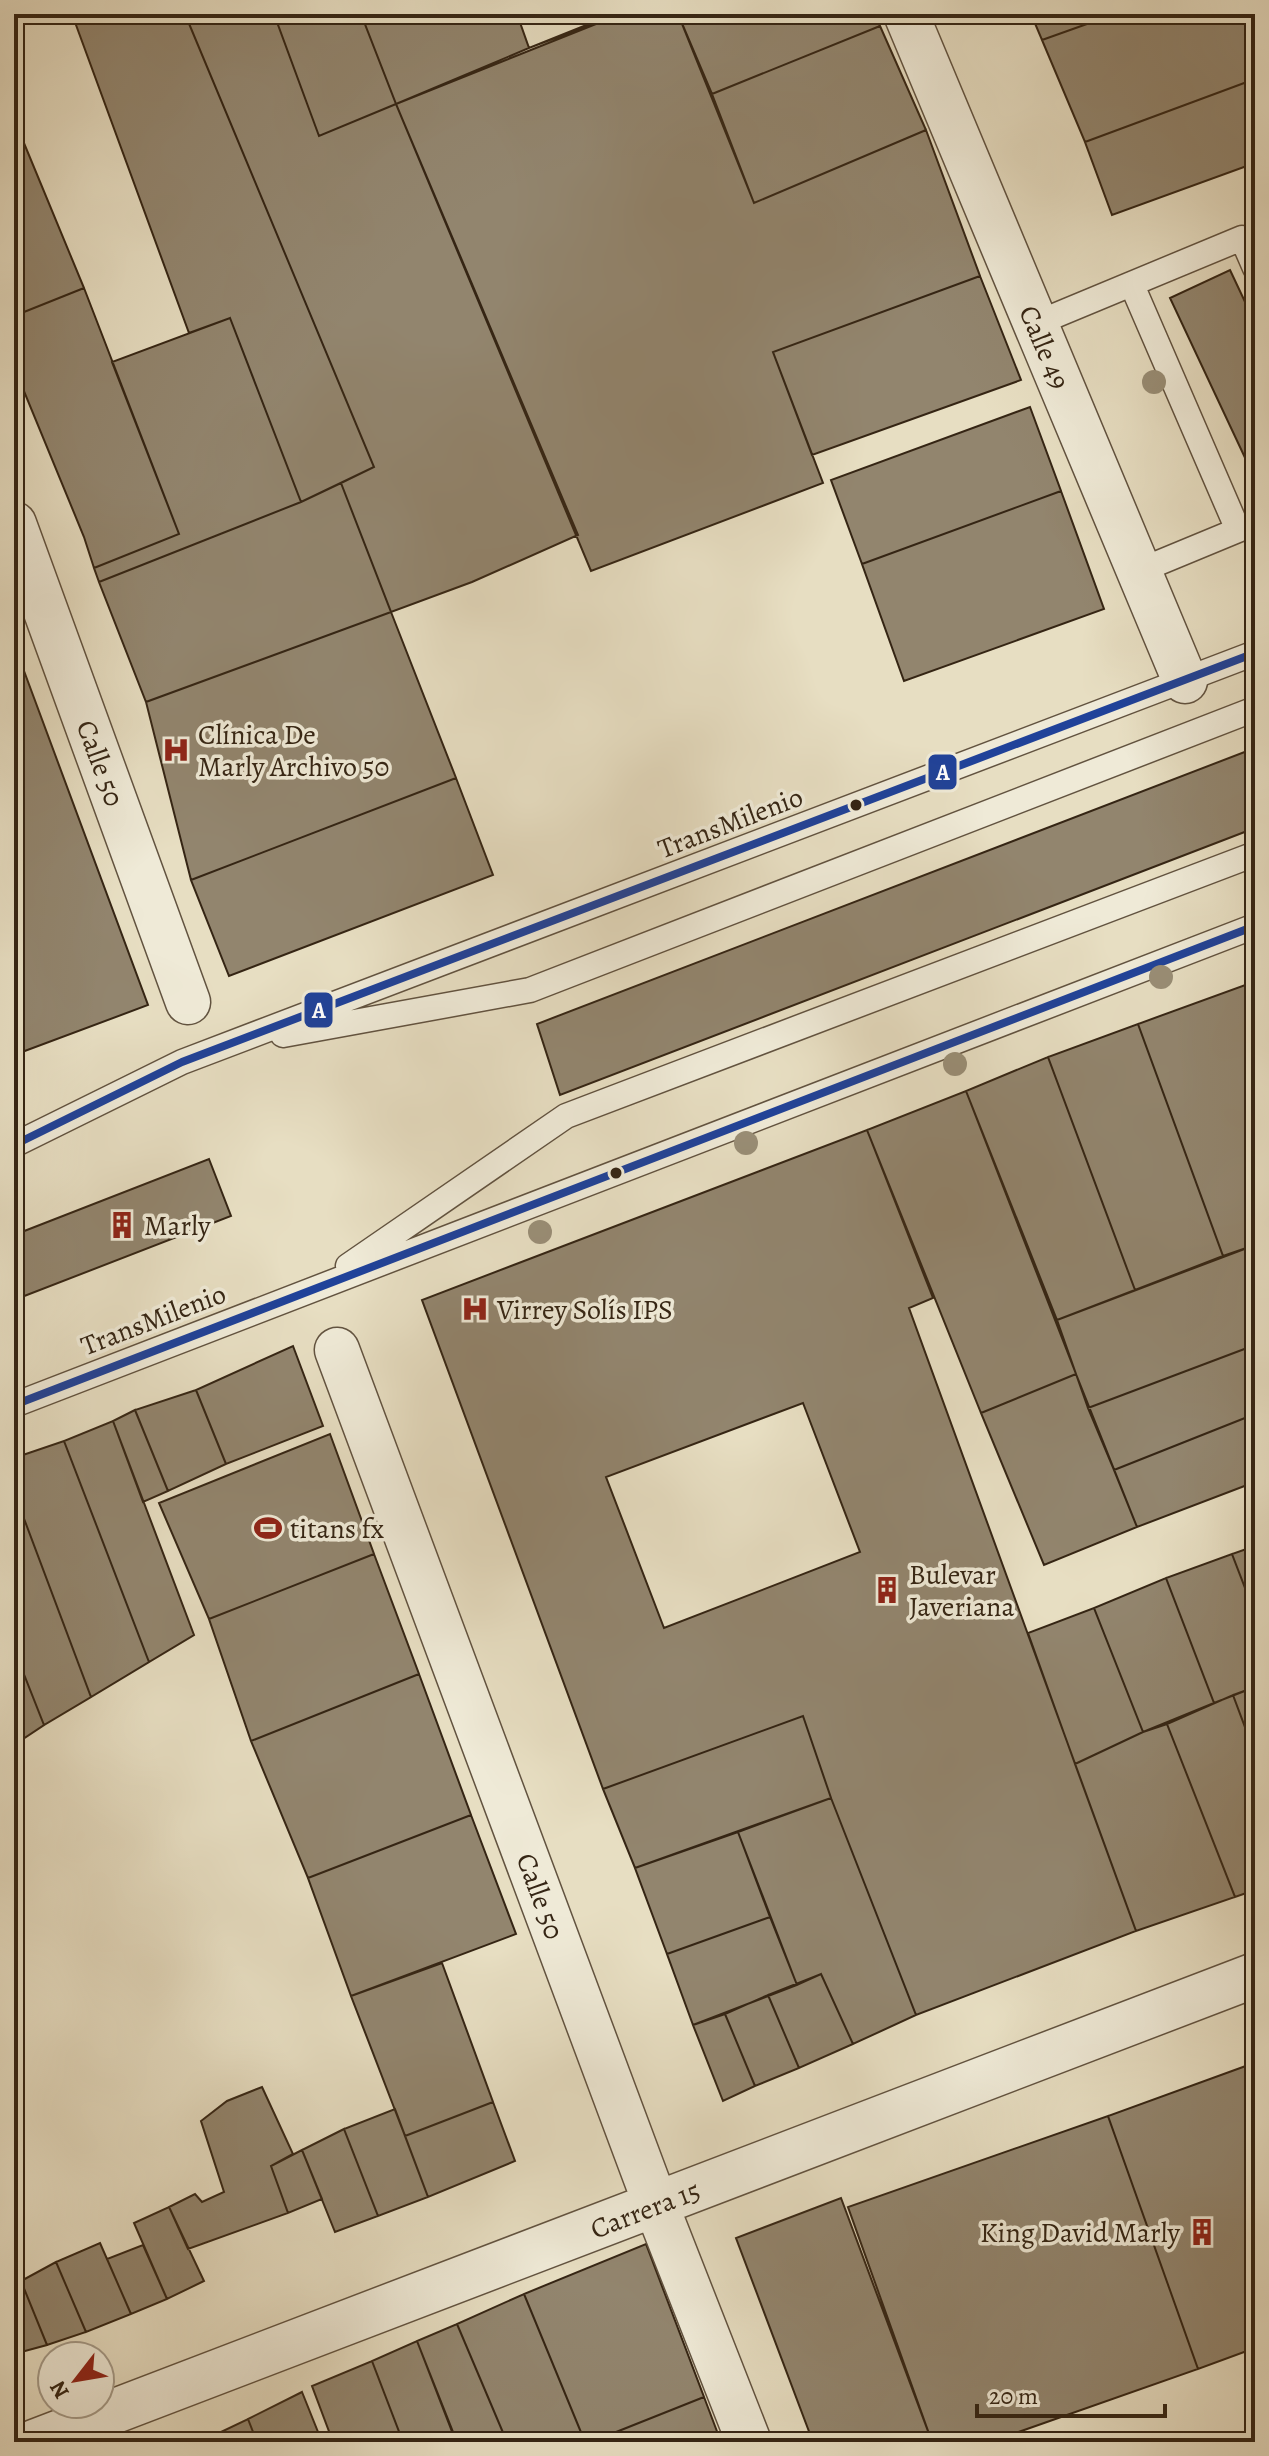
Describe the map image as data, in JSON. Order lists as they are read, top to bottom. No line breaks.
{"streets":{"street":["Calle 49","Calle 50","Carrera 15"],"lane":["TransMilenio"]},"crossings":[["Calle 49","TransMilenio"],["Calle 50","Carrera 15"]],"places":{"hospital":["Clínica De Marly Archivo 50","Virrey Solís IPS"],"building":["Marly","Bulevar Javeriana","King David Marly"],"sports":["titans fx"]},"lines":["transit line A"],"scale_bar":"20 m","north":"bottom left"}
